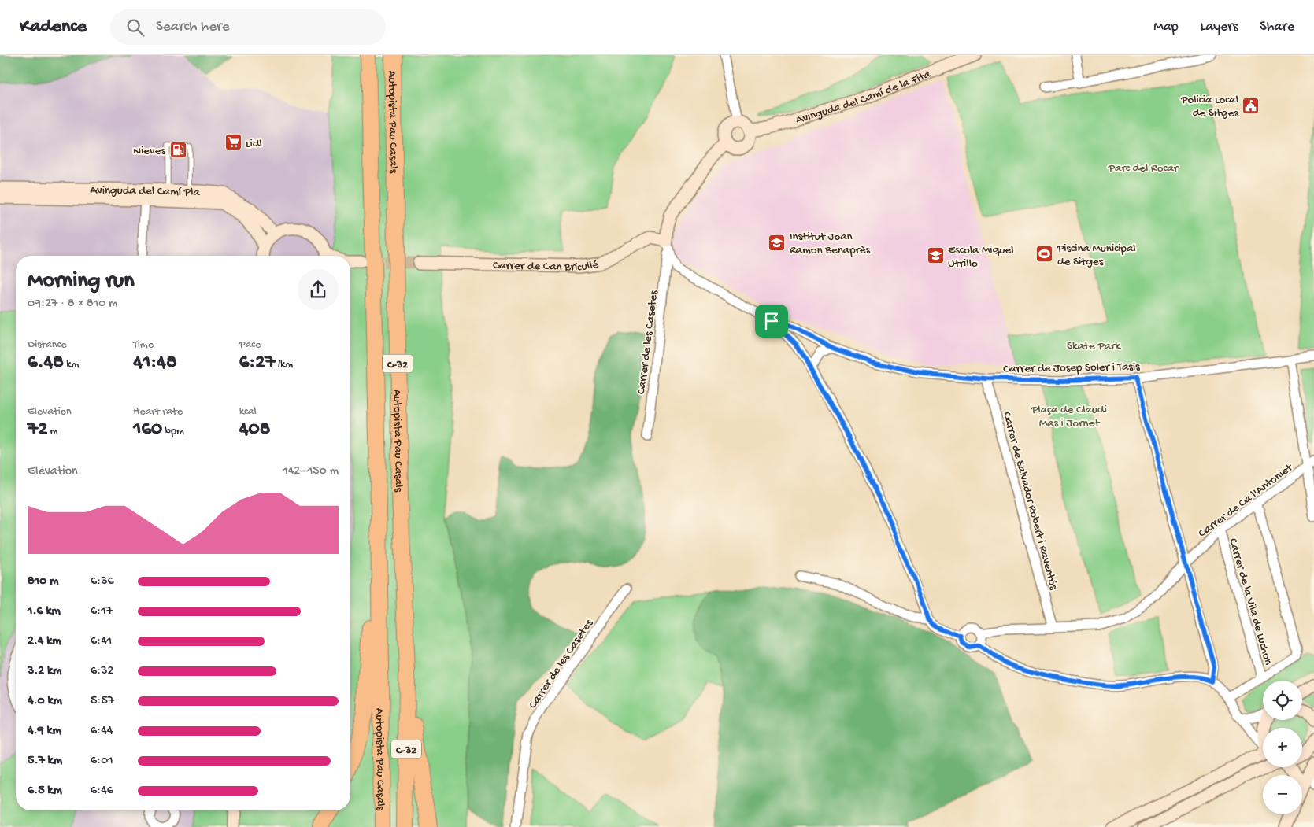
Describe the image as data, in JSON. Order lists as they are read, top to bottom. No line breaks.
{"streets":{"highway":["Autopista Pau Casals","C-32"],"street":["Avinguda del Camí de la Fita","Avinguda del Camí Pla","Carrer de Can Bricullé","Carrer de les Casetes","Carrer de Josep Soler i Tasis","Carrer de Ca l'Antoniet","Carrer de Salvador Robert i Raventós","Carrer de la Vila de Luchon"]},"crossings":[["Carrer de Can Bricullé","Carrer de les Casetes"],["Carrer de Josep Soler i Tasis","Carrer de Salvador Robert i Raventós"],["Carrer de Ca l'Antoniet","Carrer de Salvador Robert i Raventós"],["Carrer de Ca l'Antoniet","Carrer de la Vila de Luchon"]],"parks":["Parc del Rocar","Skate Park","Plaça de Claudi Mas i Jornet"],"places":{"public building":["Policia Local de Sitges"],"supermarket":["Lidl"],"fuel station":["Nieves"],"school or university":["Institut Joan Ramon Benaprès","Escola Miquel Utrillo"],"sports":["Piscina Municipal de Sitges"]},"page":{"header":"Kadence","search":"Search here","nav":["Map","Layers","Share"],"heading":["Morning run","09:27 · 8 × 810 m"],"stats":[["Distance","6.48 km"],["Time","41:48"],["Pace","6:27 /km"],["Elevation","72 m"],["Heart rate","160 bpm"],["kcal","408"]],"chart":["Elevation","142–150 m"],"list":[{"name":"810 m","note":"6:36"},{"name":"1.6 km","note":"6:17"},{"name":"2.4 km","note":"6:41"},{"name":"3.2 km","note":"6:32"},{"name":"4.0 km","note":"5:57"},{"name":"4.9 km","note":"6:44"},{"name":"5.7 km","note":"6:01"},{"name":"6.5 km","note":"6:46"}],"map_buttons":["+","−"]}}
